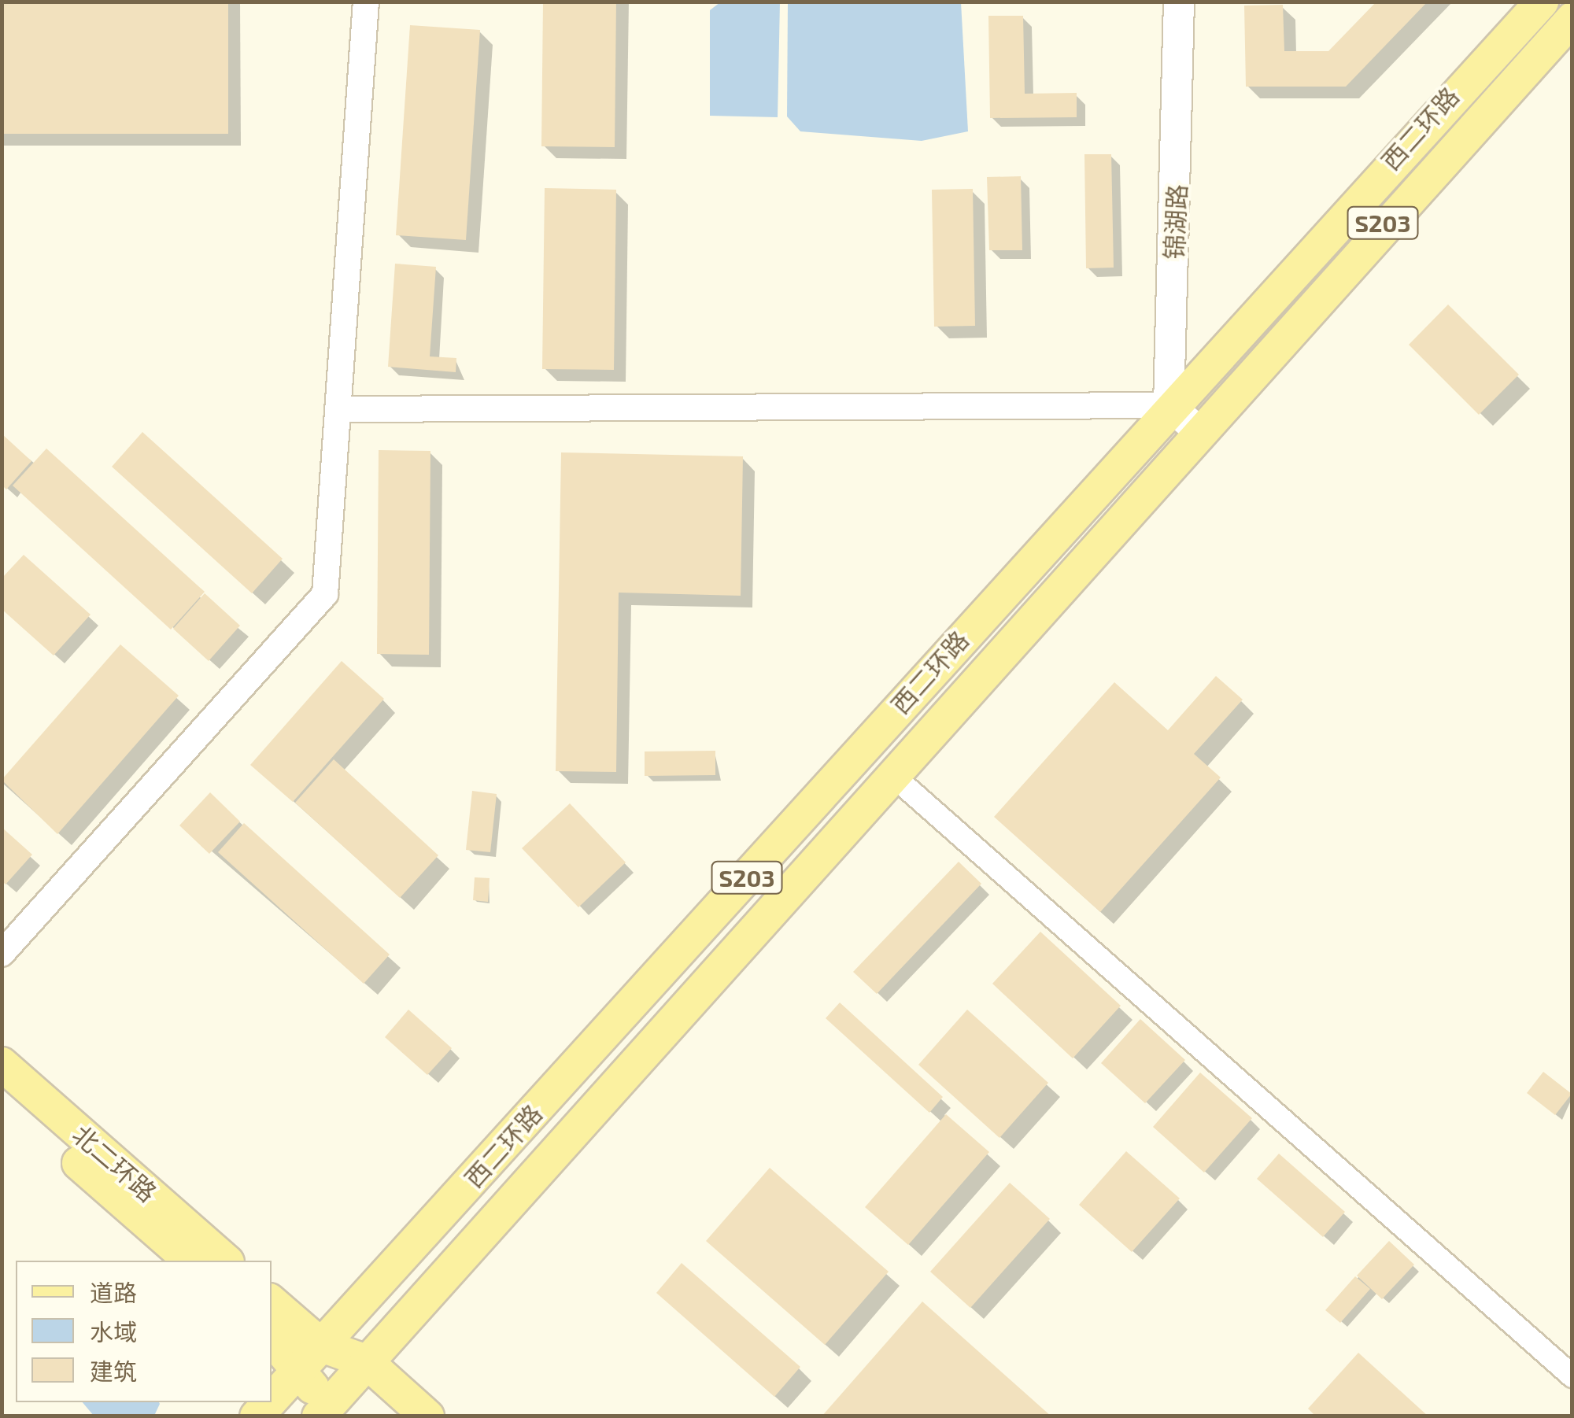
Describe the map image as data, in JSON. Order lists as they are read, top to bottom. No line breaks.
{"streets":{"main road":["西二环路","锦湖路","S203","北二环路"]},"crossings":[["西二环路","锦湖路"],["西二环路","S203"]],"legend":["道路","水域","建筑"]}
